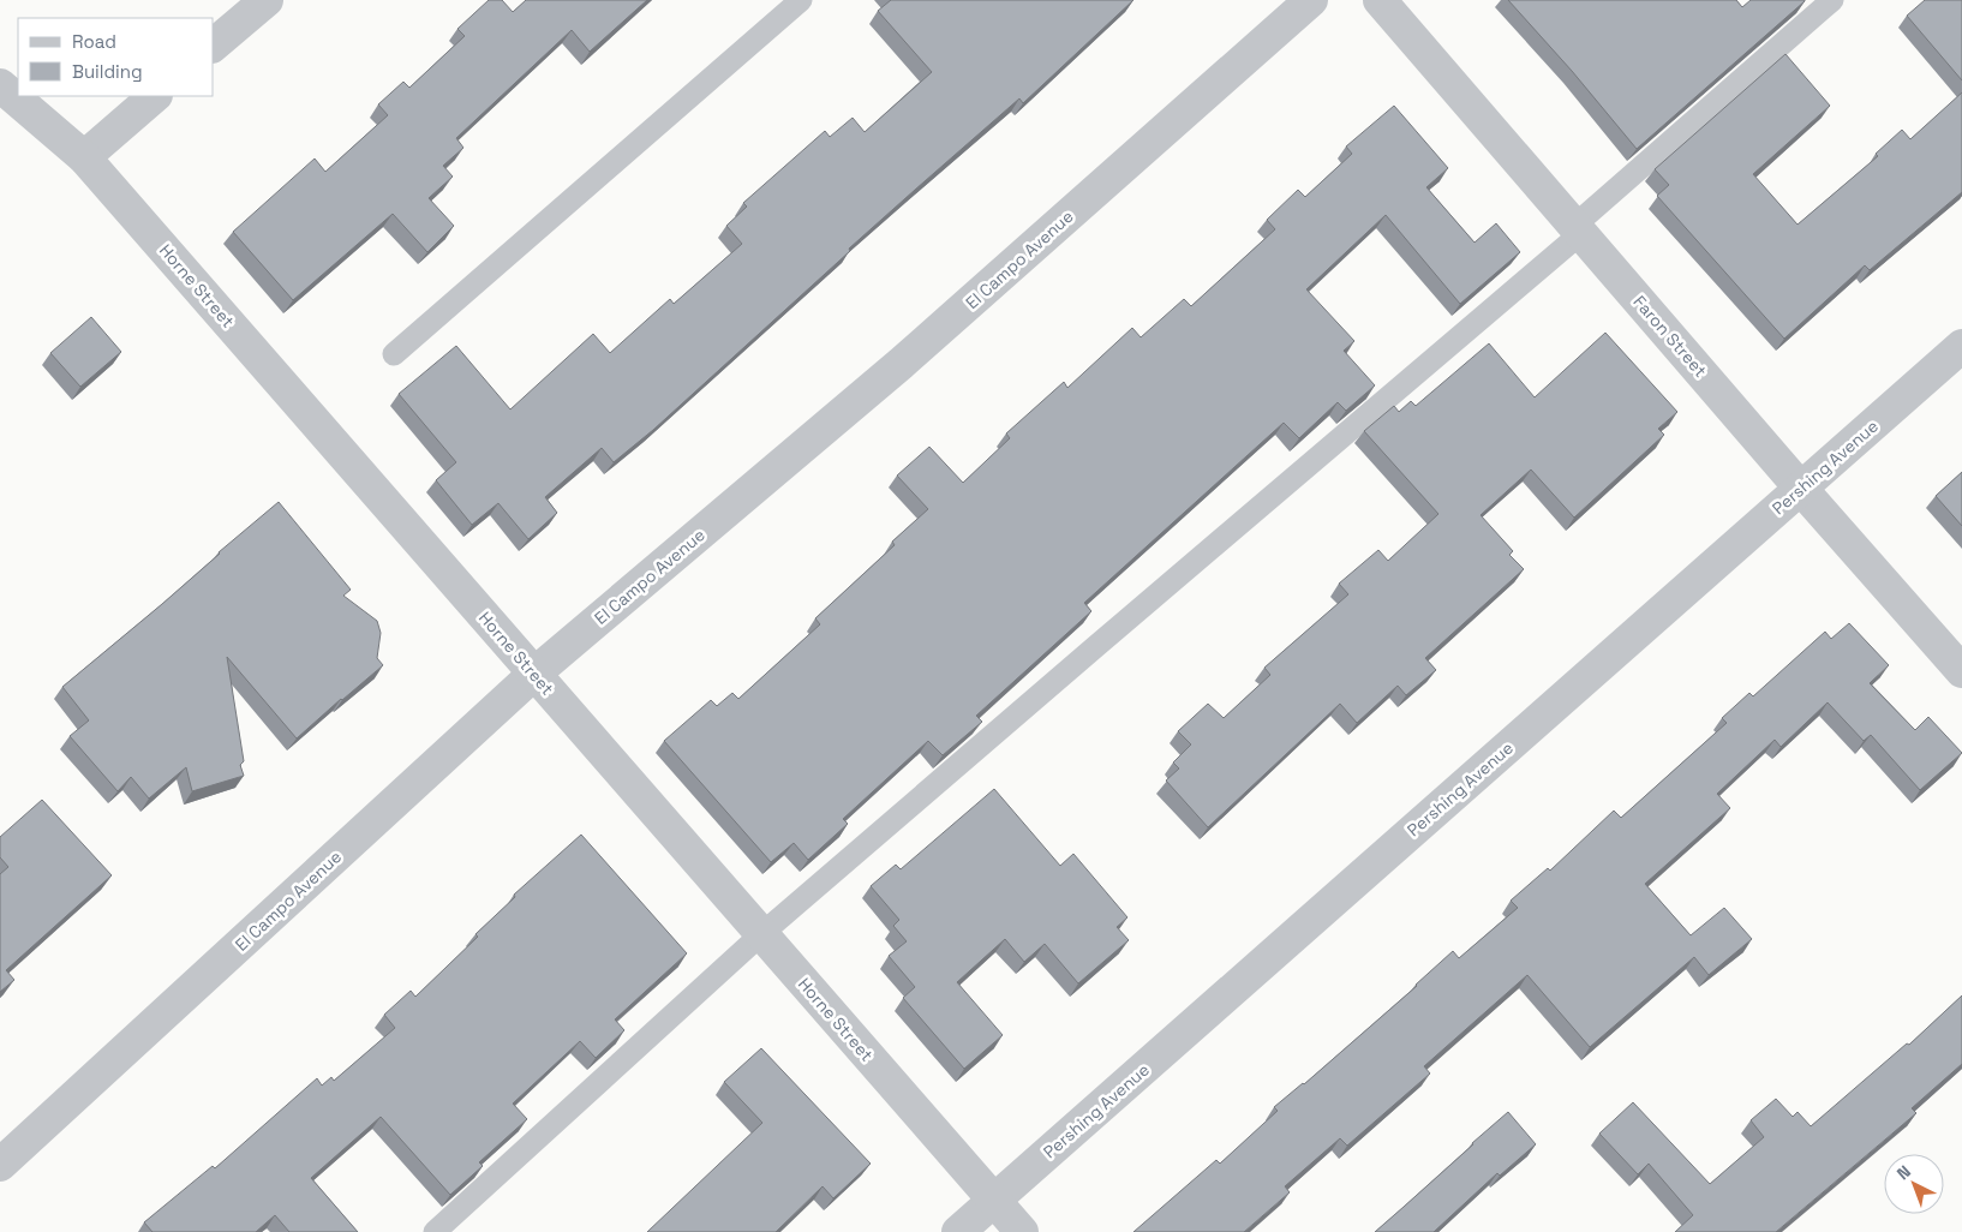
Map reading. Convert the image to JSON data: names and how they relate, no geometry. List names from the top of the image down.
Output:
{
  "streets": {
    "street": [
      "El Campo Avenue",
      "Horne Street",
      "Faron Street",
      "Pershing Avenue"
    ]
  },
  "crossings": [
    ["El Campo Avenue", "Horne Street"],
    ["Horne Street", "Pershing Avenue"],
    ["Faron Street", "Pershing Avenue"]
  ],
  "legend": ["Road", "Building"],
  "north": "top left"
}
